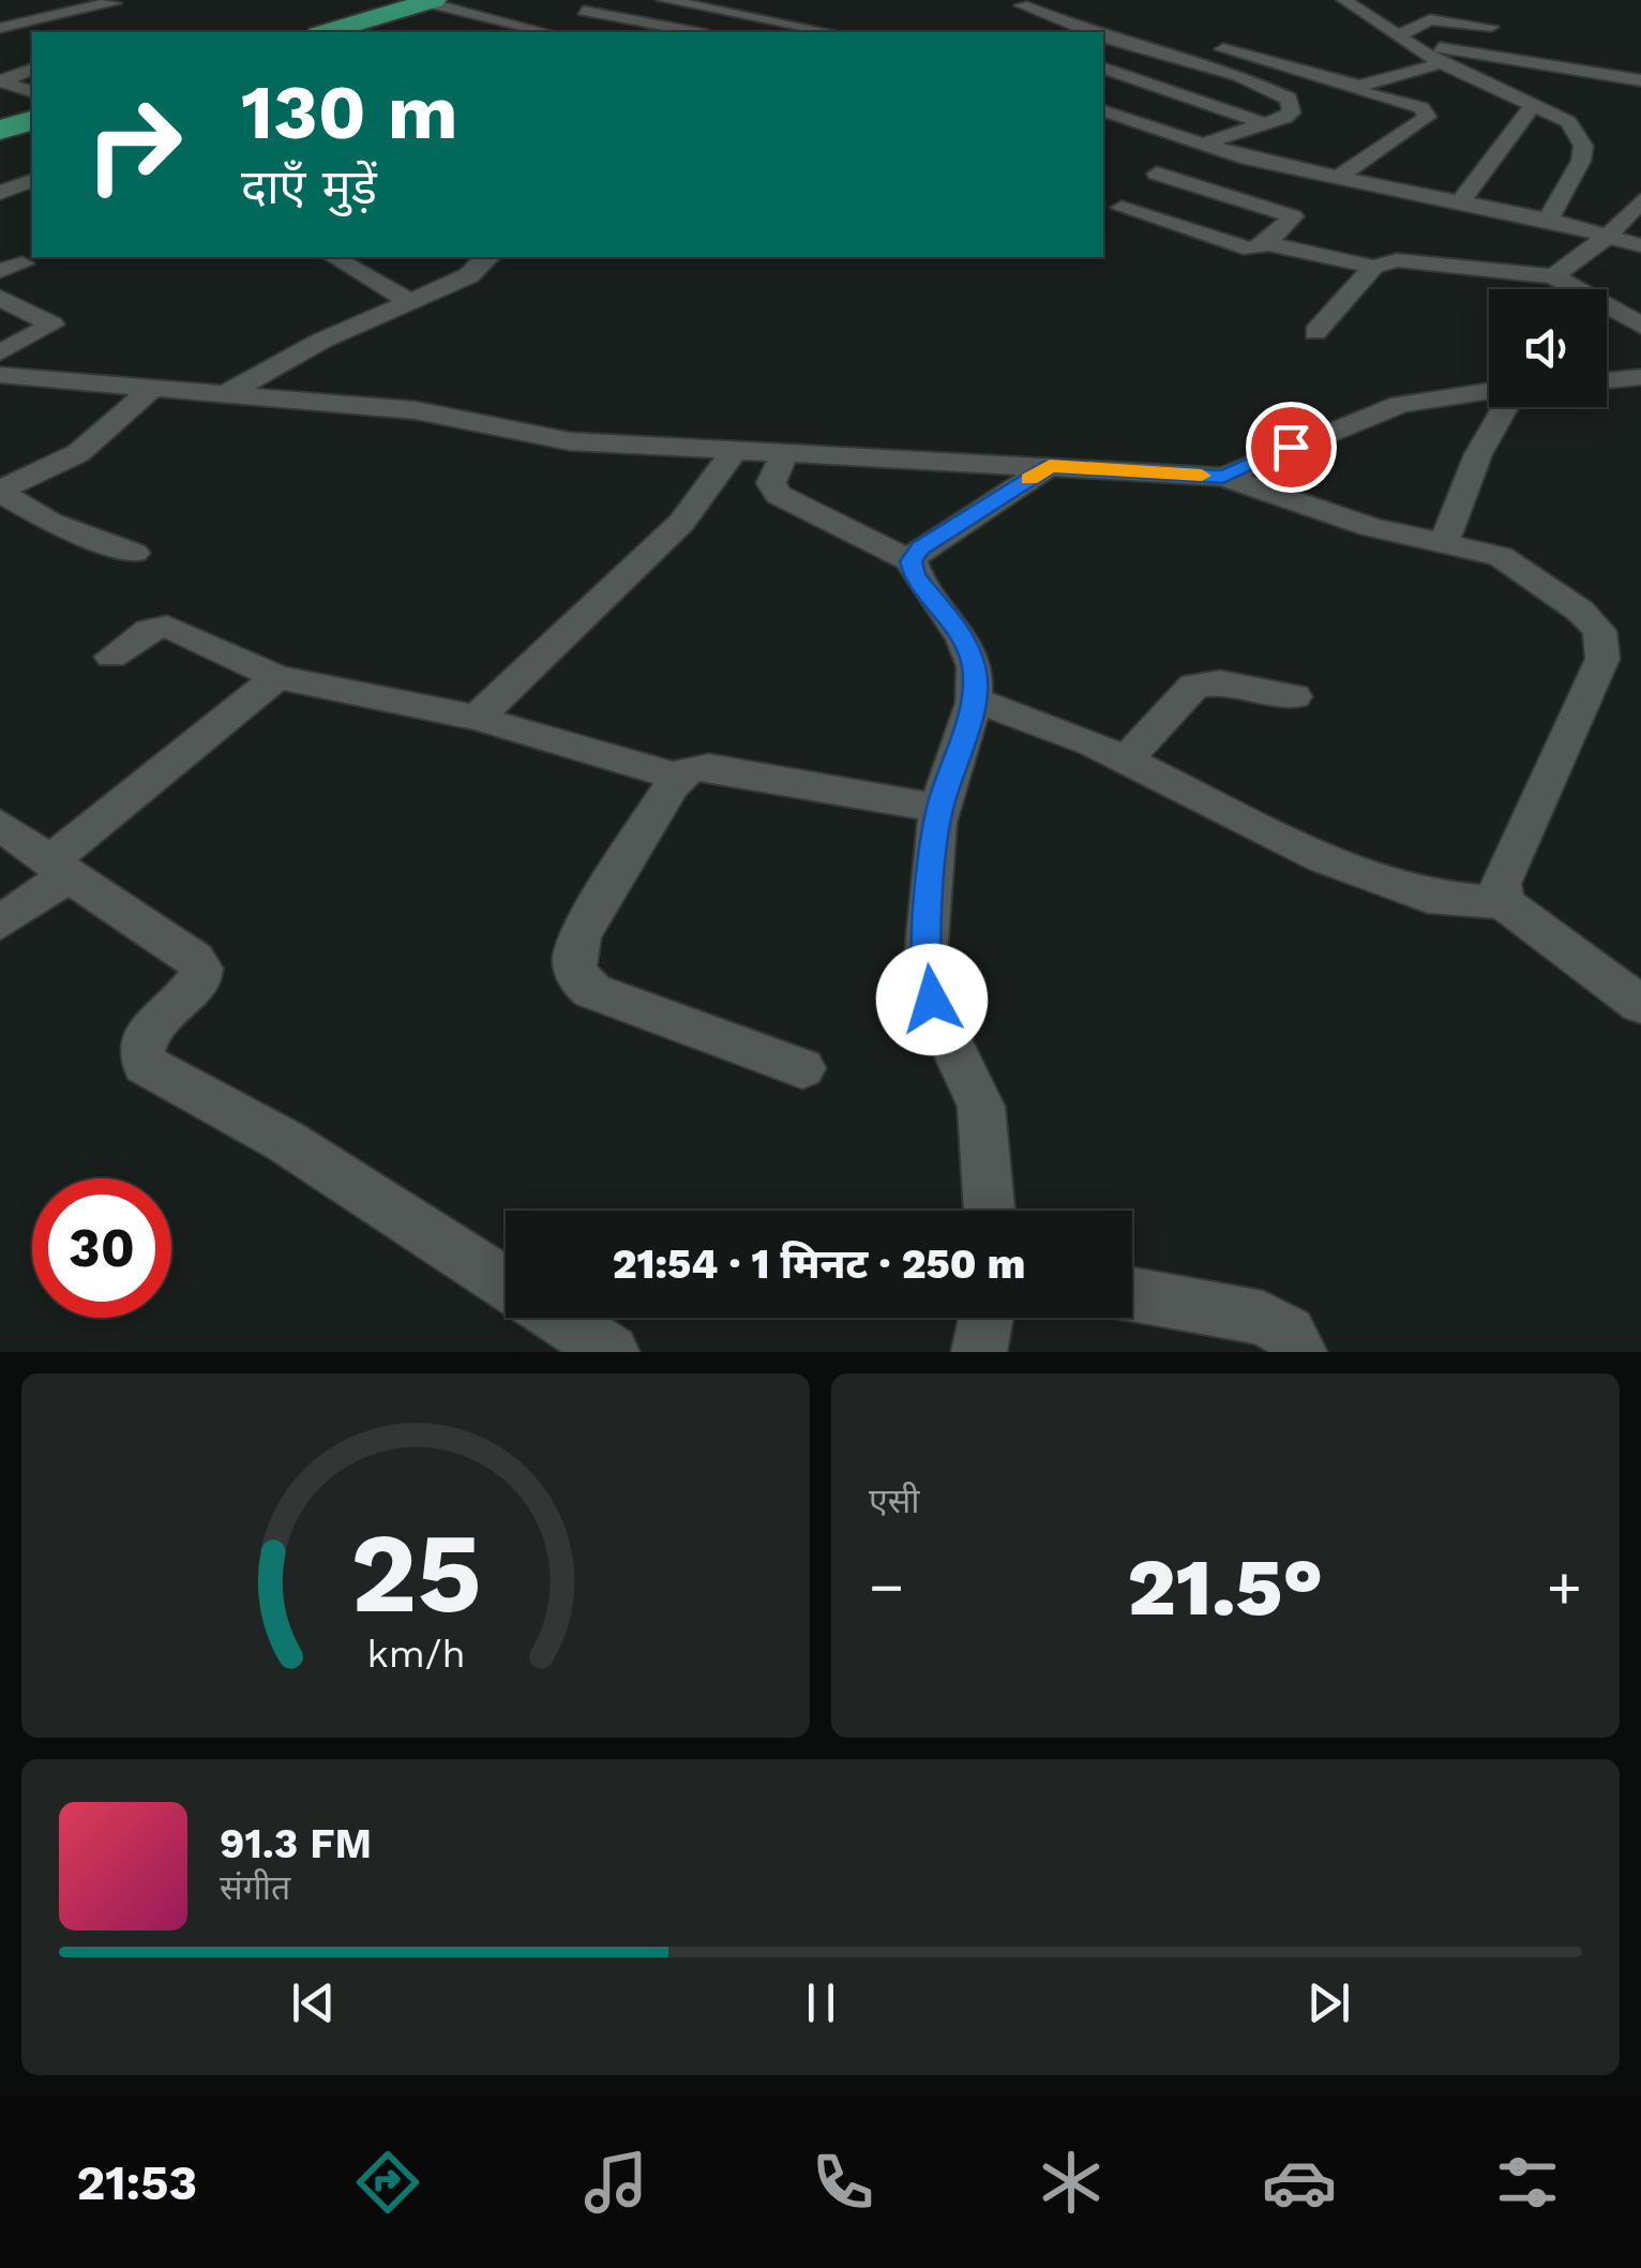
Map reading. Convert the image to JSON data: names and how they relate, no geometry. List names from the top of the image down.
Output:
{
  "page": {
    "turn": ["130 m", "दाएँ मुड़ें"],
    "limit": "30",
    "trip": "21:54 · 1 मिनट · 250 m",
    "tile": "एसी",
    "heat": ["−", "21.5°", "+"],
    "song": ["91.3 FM", "संगीत"],
    "tabs": "21:53",
    "gauge": ["25", "km/h"]
  }
}
